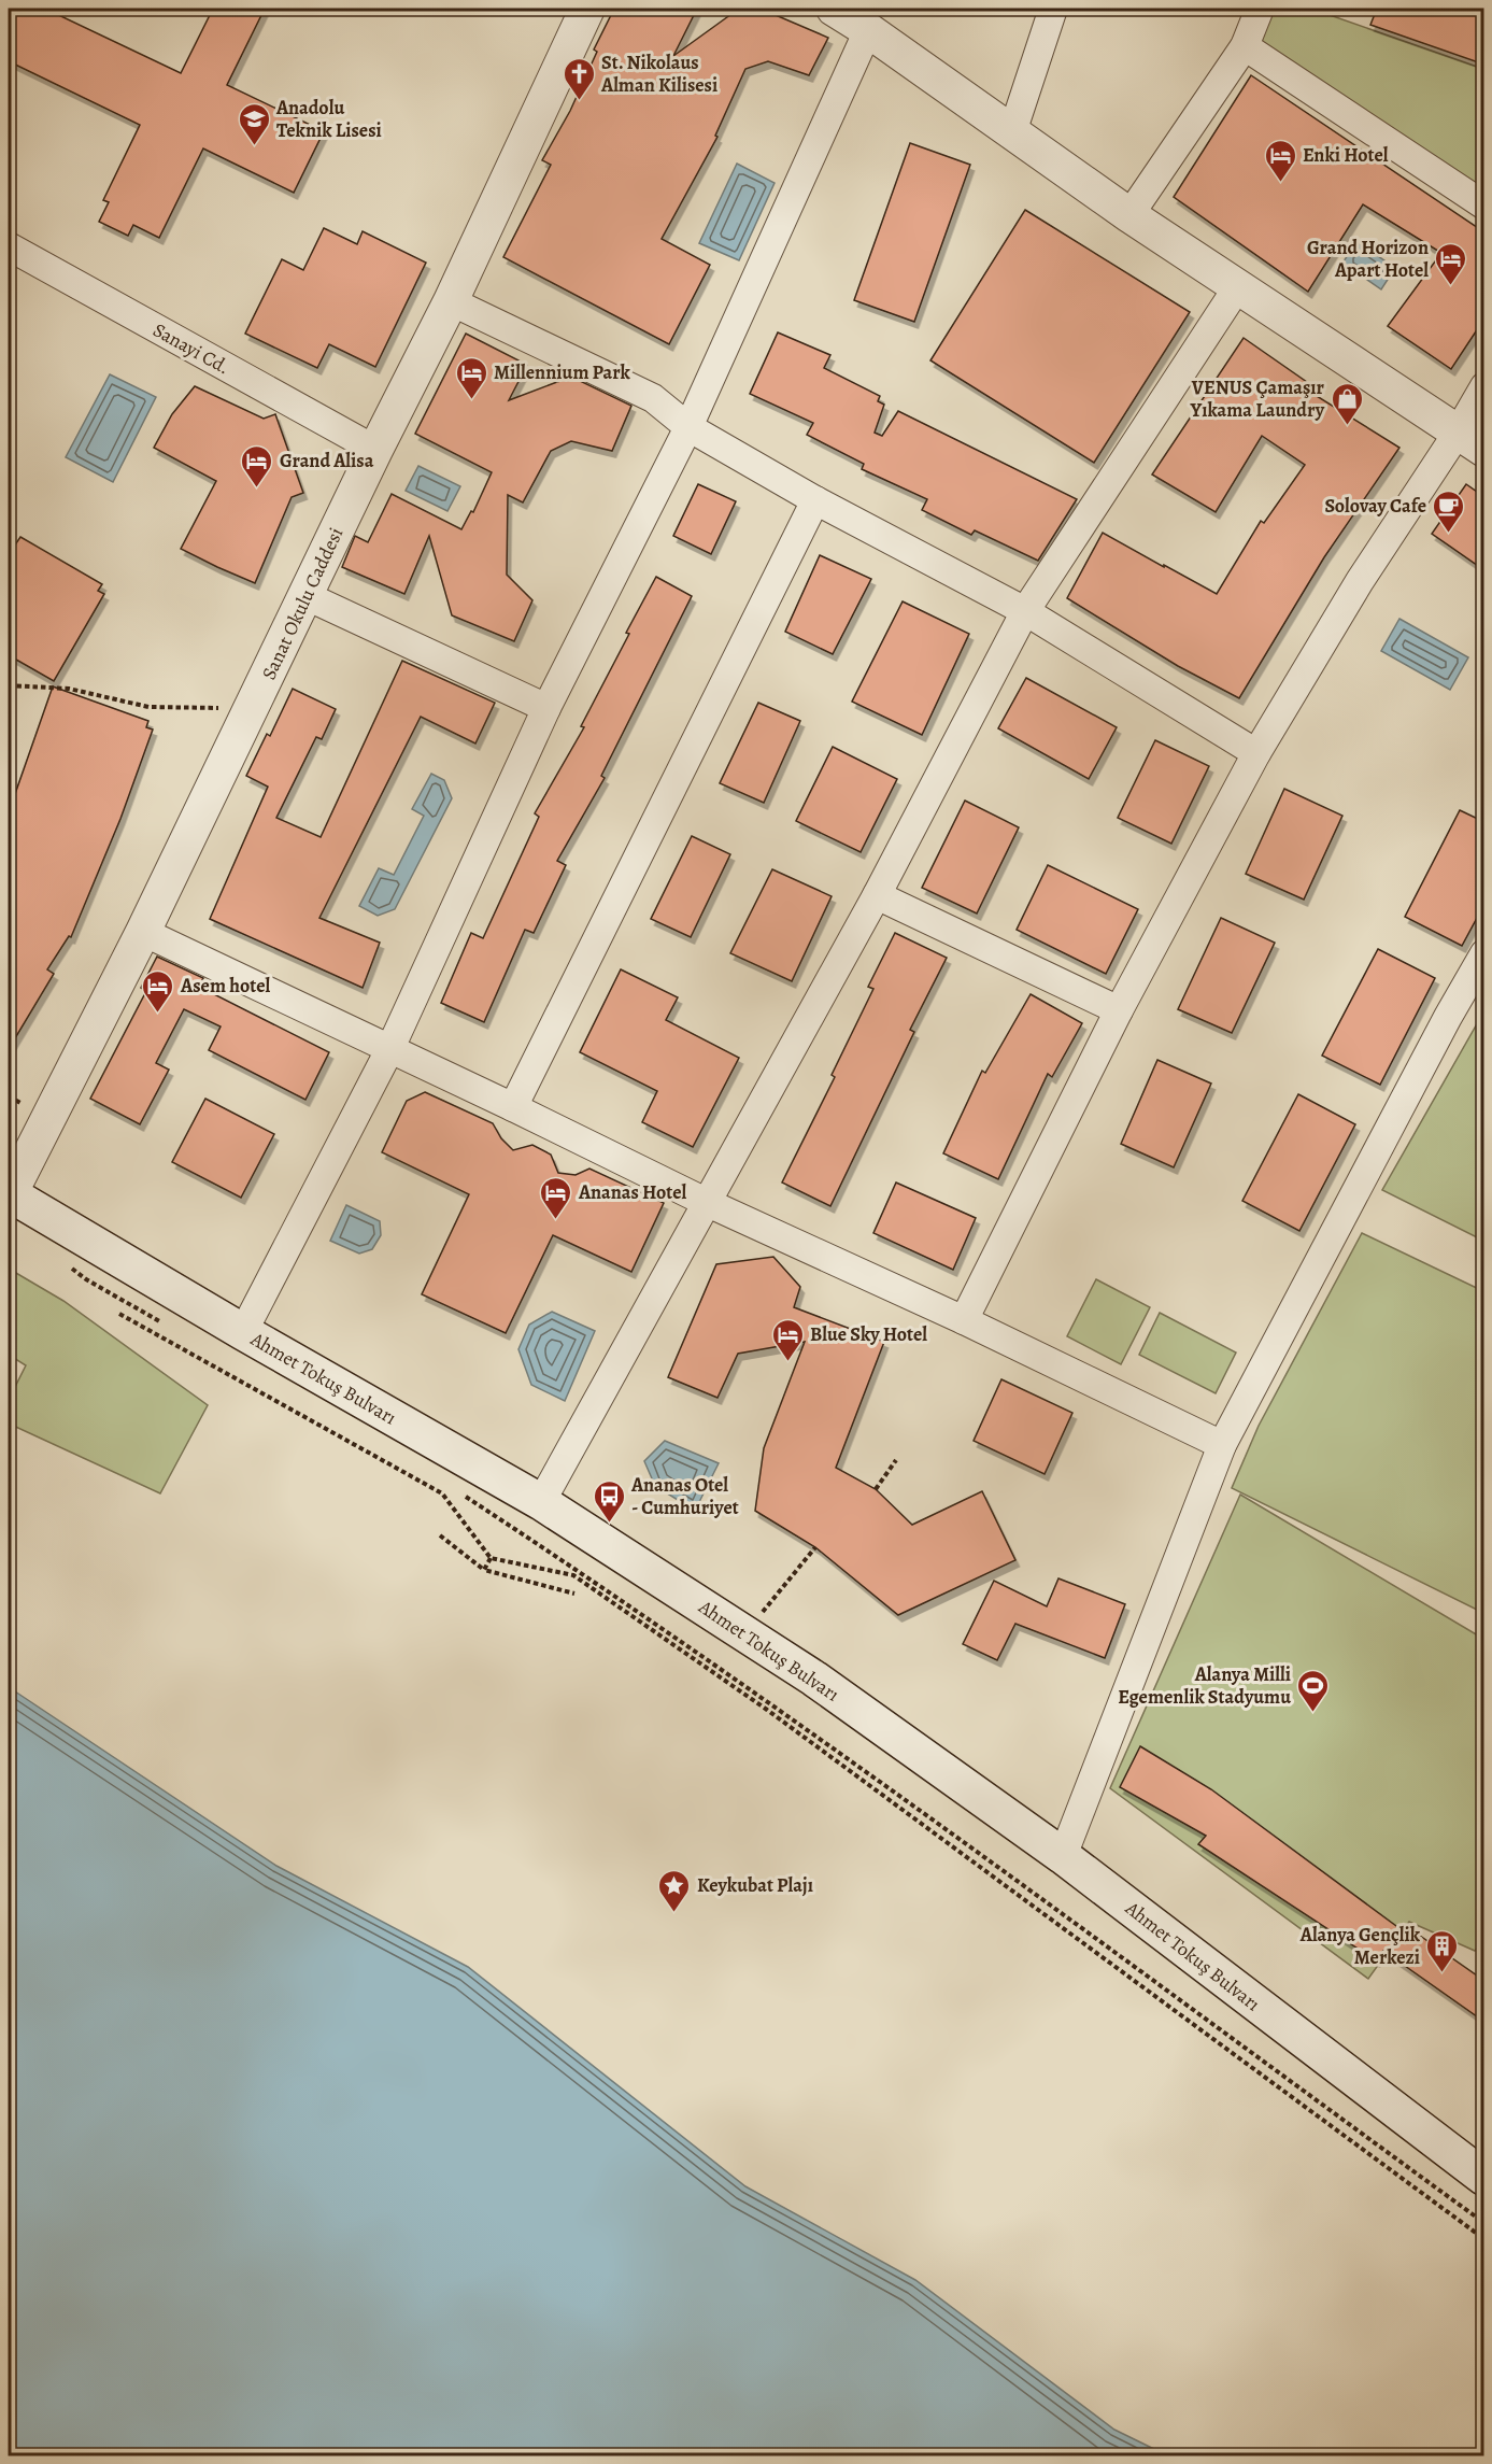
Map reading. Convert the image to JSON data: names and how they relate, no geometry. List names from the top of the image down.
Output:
{
  "streets": {
    "main road": ["Ahmet Tokuş Bulvarı"],
    "street": ["Sanayi Cd.", "Sanat Okulu Caddesi"]
  },
  "crossings": [
    ["Sanayi Cd.", "Sanat Okulu Caddesi"],
    ["Sanat Okulu Caddesi", "Ahmet Tokuş Bulvarı"]
  ],
  "places": {
    "church": ["St. Nikolaus Alman Kilisesi"],
    "school or university": ["Anadolu Teknik Lisesi"],
    "hotel": [
      "Enki Hotel",
      "Grand Horizon Apart Hotel",
      "Millennium Park",
      "Grand Alisa",
      "Asem hotel",
      "Ananas Hotel",
      "Blue Sky Hotel"
    ],
    "shop": ["VENUS Çamaşır Yıkama Laundry"],
    "cafe": ["Solovay Cafe"],
    "bus stop": ["Ananas Otel - Cumhuriyet"],
    "sports": ["Alanya Milli Egemenlik Stadyumu"],
    "place": ["Keykubat Plajı"],
    "building": ["Alanya Gençlik Merkezi"]
  }
}
